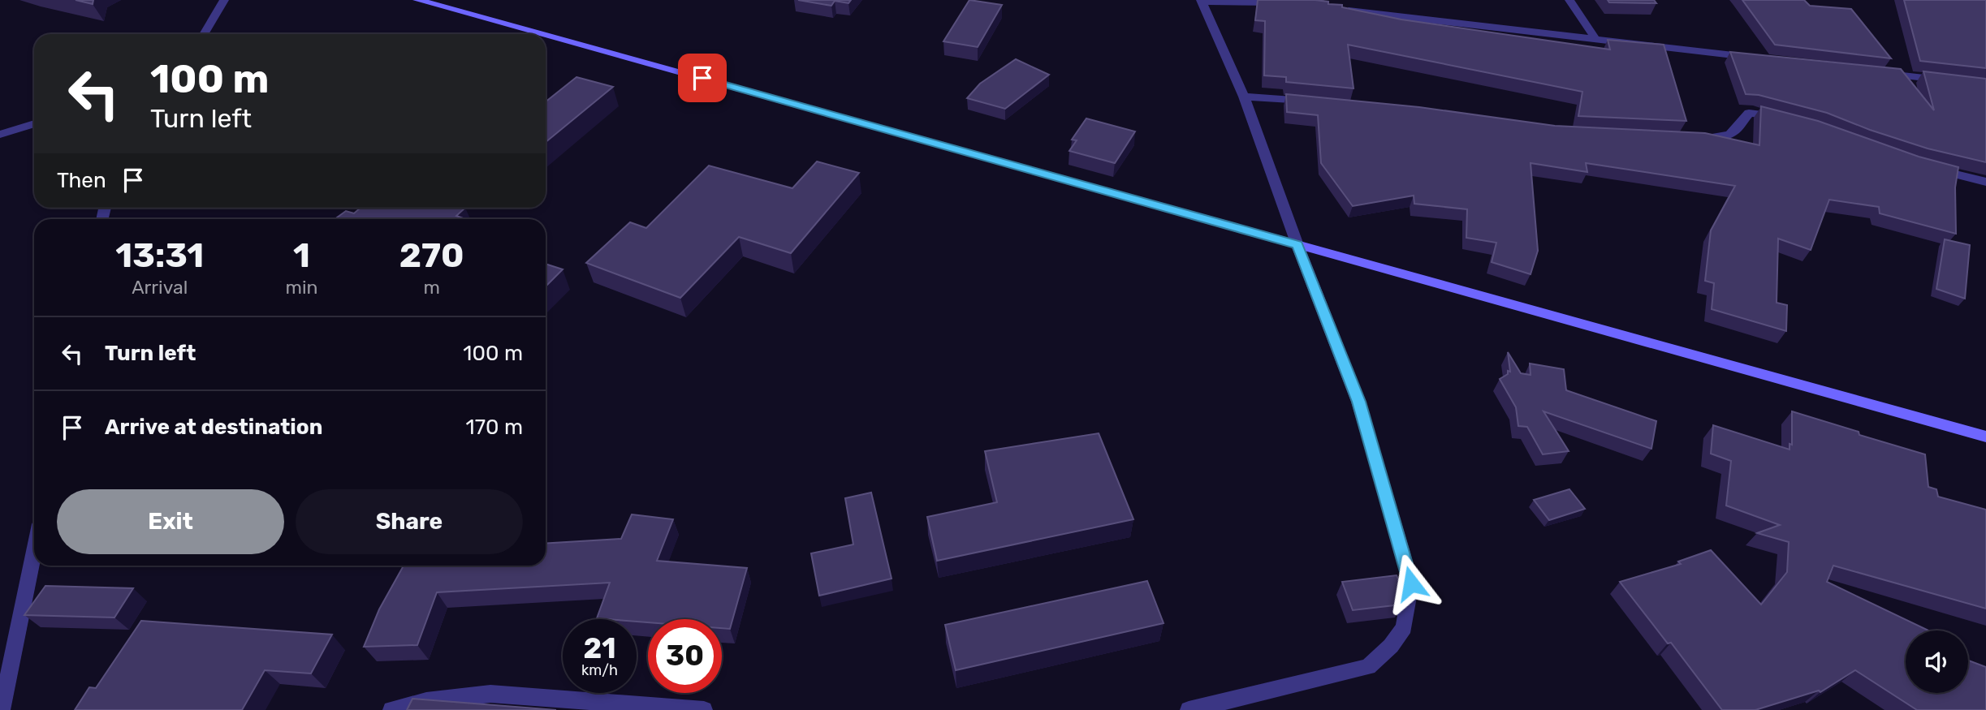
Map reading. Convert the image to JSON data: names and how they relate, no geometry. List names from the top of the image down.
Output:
{
  "page": {
    "turn": ["100 m", "Turn left"],
    "then": "Then",
    "eta": [
      "13:31",
      "Arrival",
      "1",
      "min",
      "270",
      "m"
    ],
    "list": [
      {
        "name": "Turn left",
        "value": "100 m"
      },
      {
        "name": "Arrive at destination",
        "value": "170 m"
      }
    ],
    "buttons": ["Exit", "Share"],
    "speed": "21 km/h",
    "limit": "30"
  }
}
